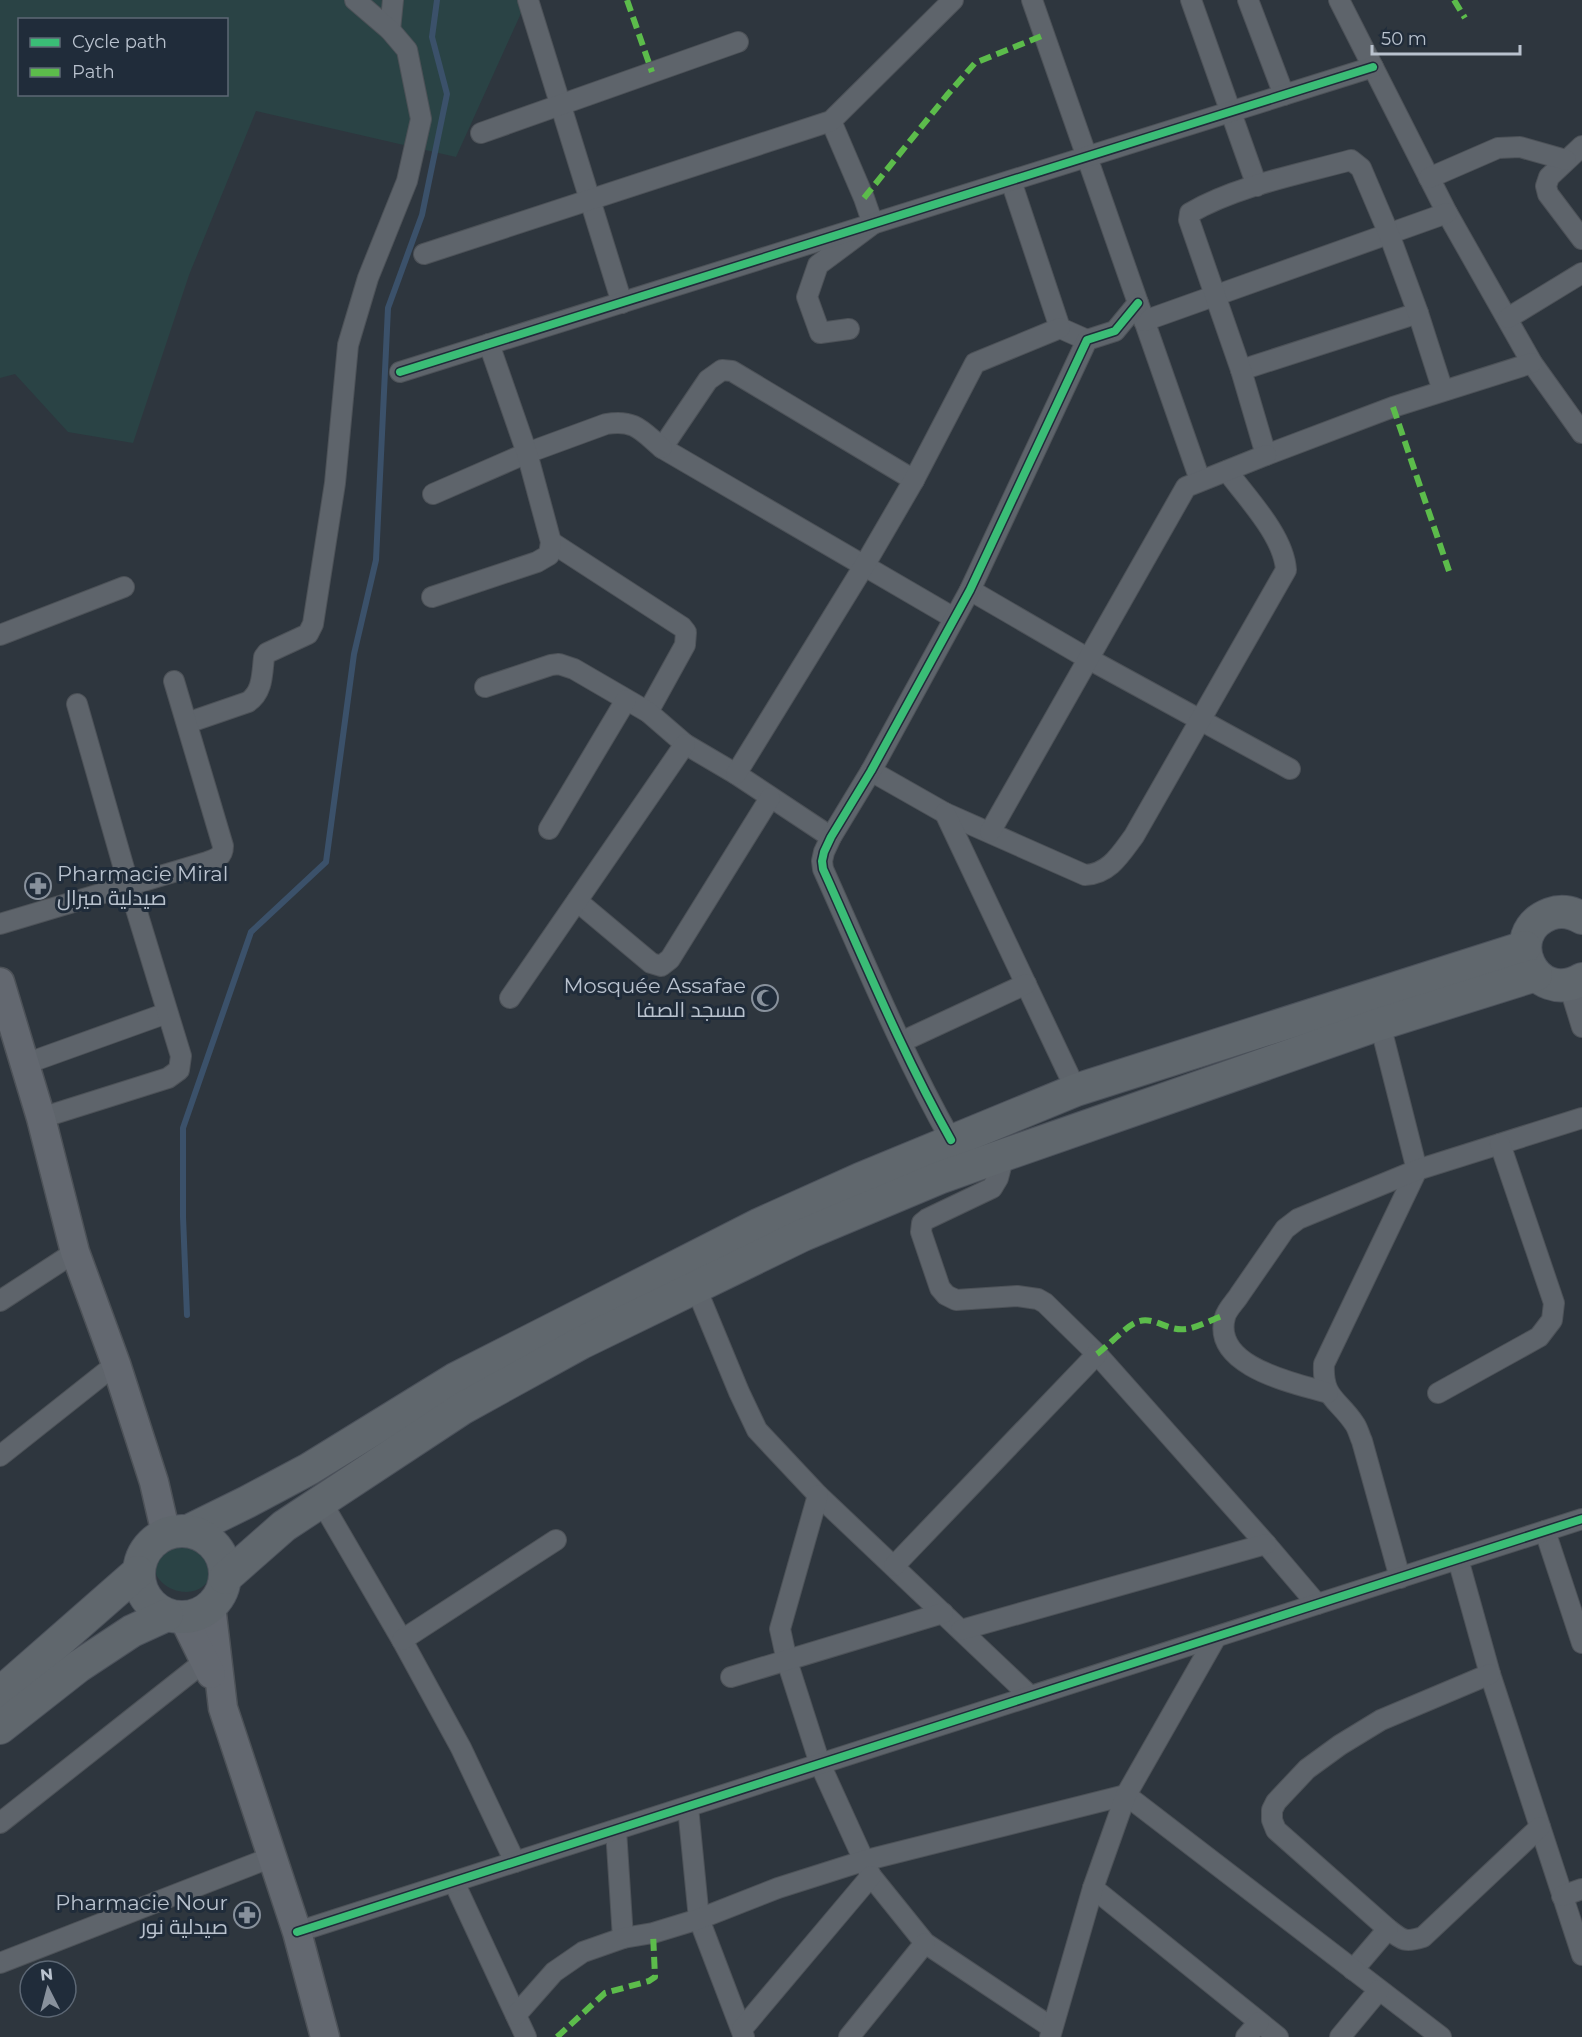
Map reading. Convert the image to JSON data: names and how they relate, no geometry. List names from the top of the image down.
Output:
{
  "places": {
    "pharmacy": ["Pharmacie Miral صيدلية ميرال", "Pharmacie Nour صيدلية نور"],
    "mosque": ["Mosquée Assafae مسجد الصفا"]
  },
  "legend": ["Cycle path", "Path"],
  "scale_bar": "50 m",
  "north": "top"
}
